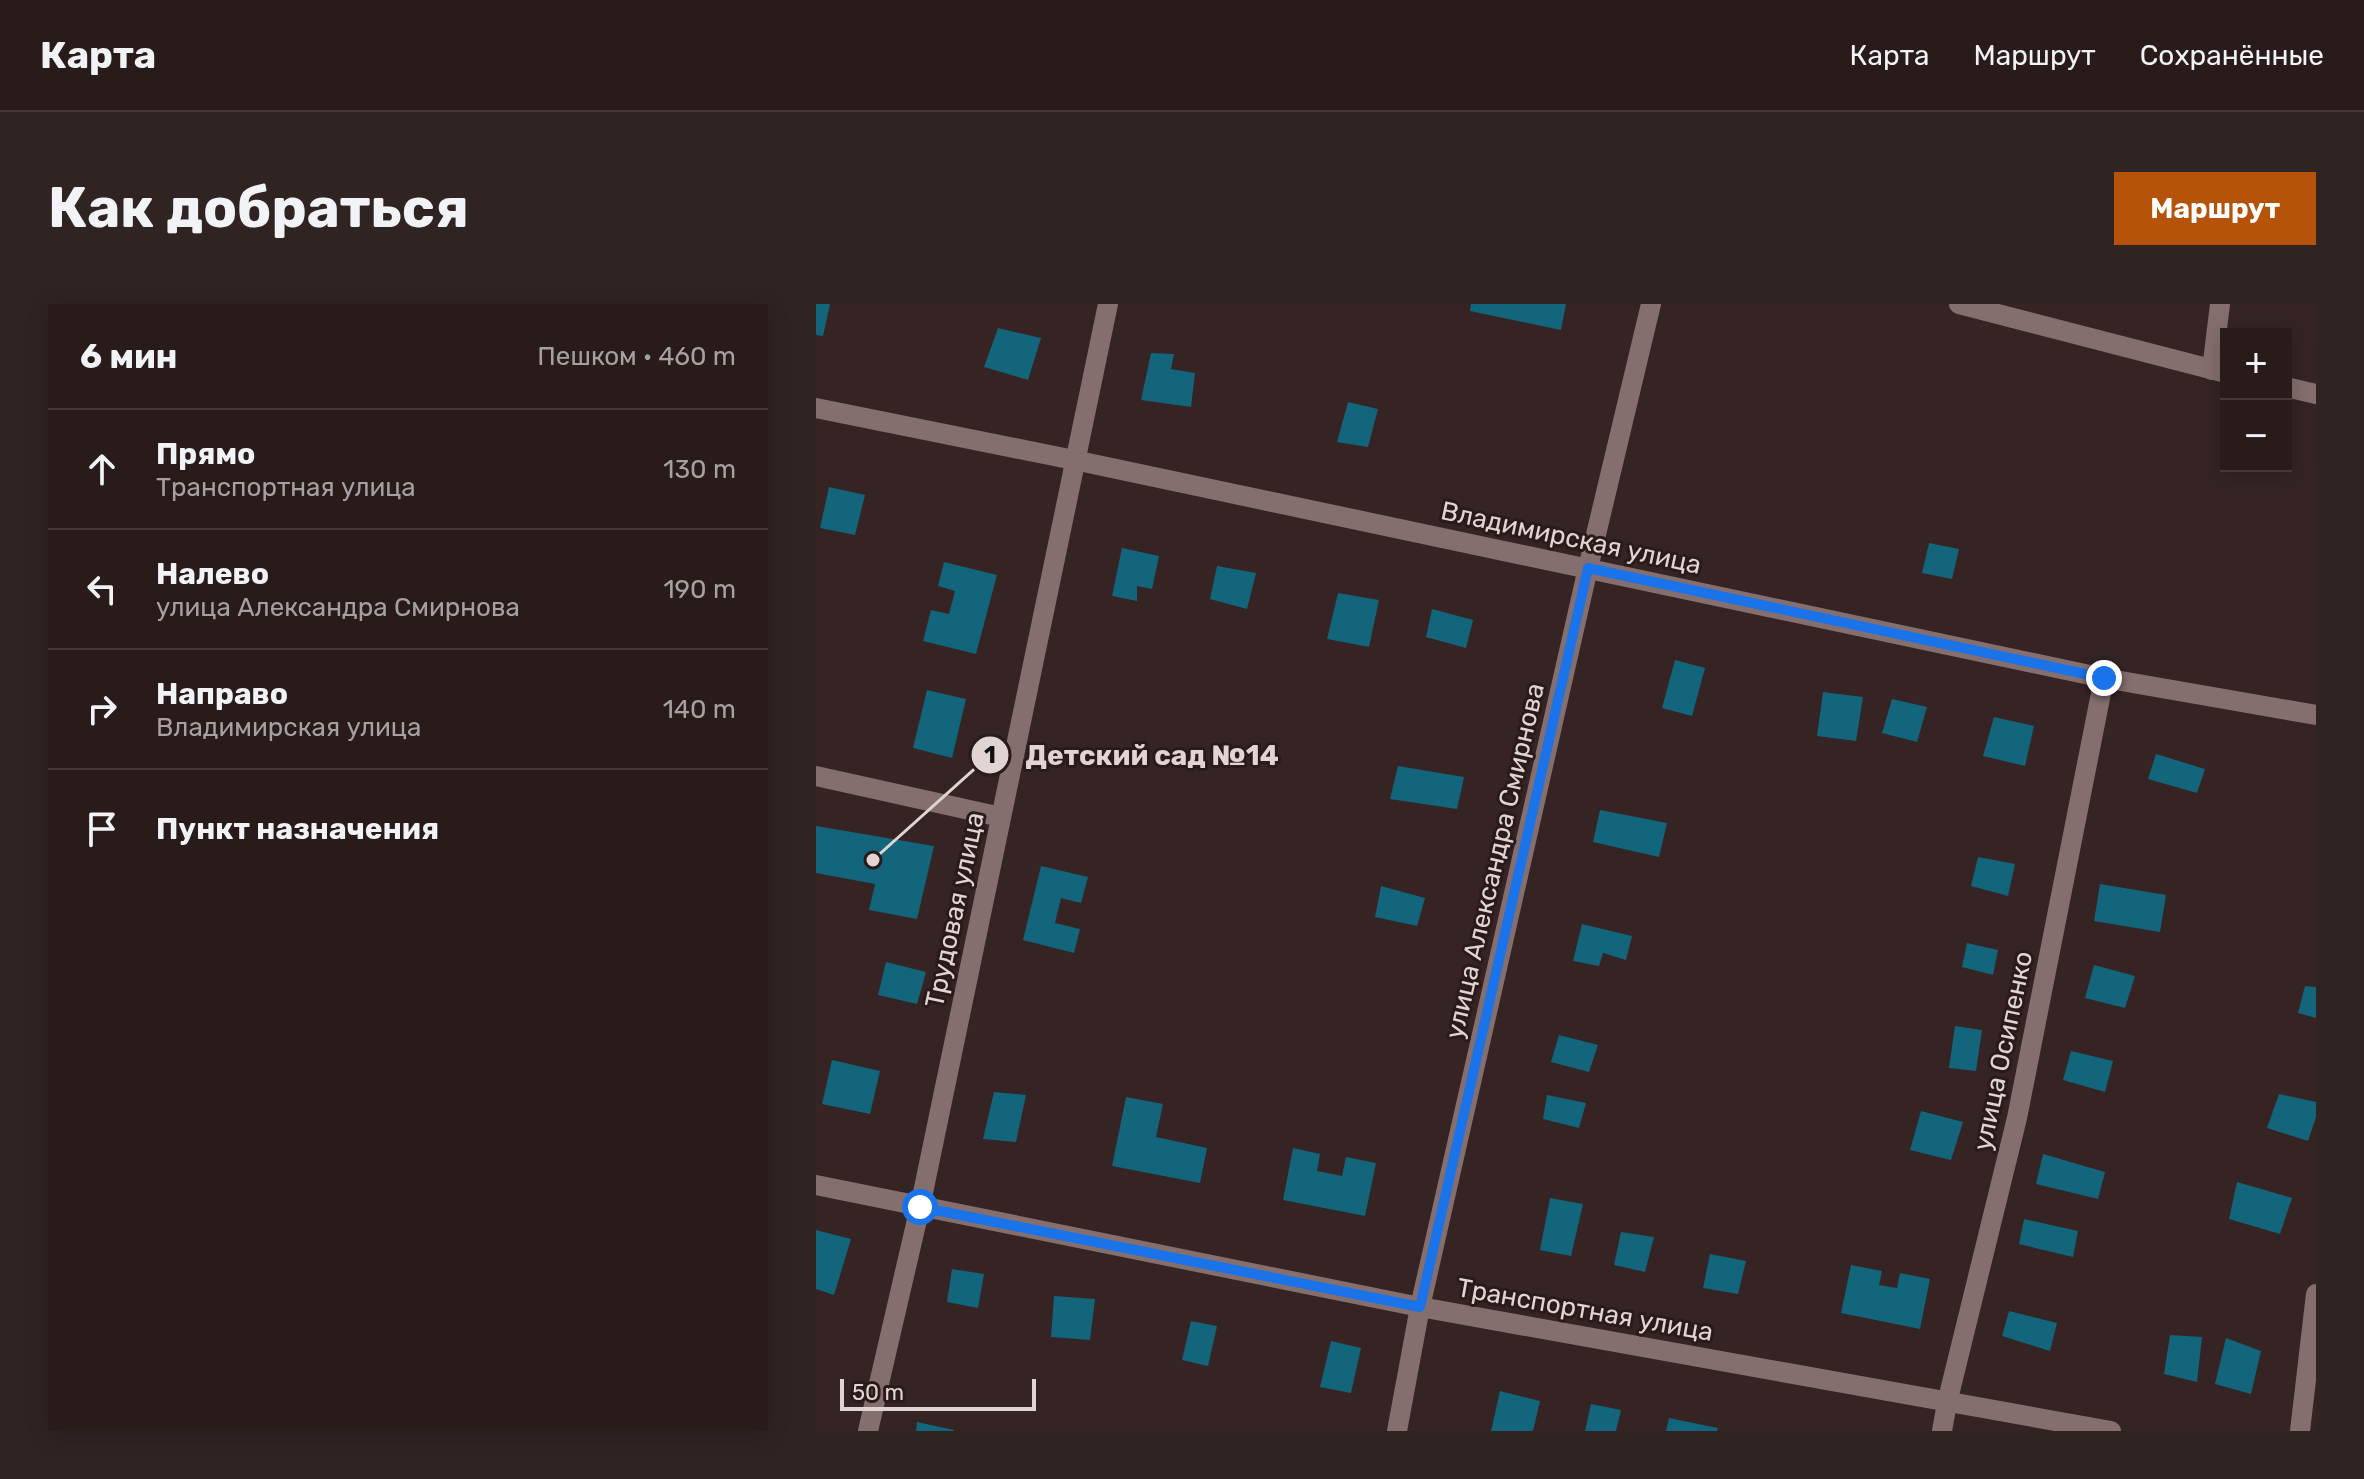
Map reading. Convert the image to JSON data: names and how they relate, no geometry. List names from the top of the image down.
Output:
{
  "streets": {
    "street": [
      "Владимирская улица",
      "улица Александра Смирнова",
      "Трудовая улица",
      "улица Осипенко",
      "Транспортная улица"
    ]
  },
  "crossings": [
    ["Владимирская улица", "улица Александра Смирнова"],
    ["Владимирская улица", "Трудовая улица"],
    ["Владимирская улица", "улица Осипенко"],
    ["улица Александра Смирнова", "Транспортная улица"],
    ["Трудовая улица", "Транспортная улица"],
    ["улица Осипенко", "Транспортная улица"]
  ],
  "places": ["Детский сад №14"],
  "scale_bar": "50 m",
  "page": {
    "header": "Карта",
    "nav": ["Карта", "Маршрут", "Сохранённые"],
    "buttons": "Маршрут",
    "title": "Как добраться",
    "heading": ["6 мин", "Пешком · 460 m"],
    "map_buttons": ["+", "−"],
    "list": [
      ["Прямо", "Транспортная улица", "130 m"],
      ["Налево", "улица Александра Смирнова", "190 m"],
      ["Направо", "Владимирская улица", "140 m"],
      "Пункт назначения"
    ],
    "scale": "50 m"
  }
}
